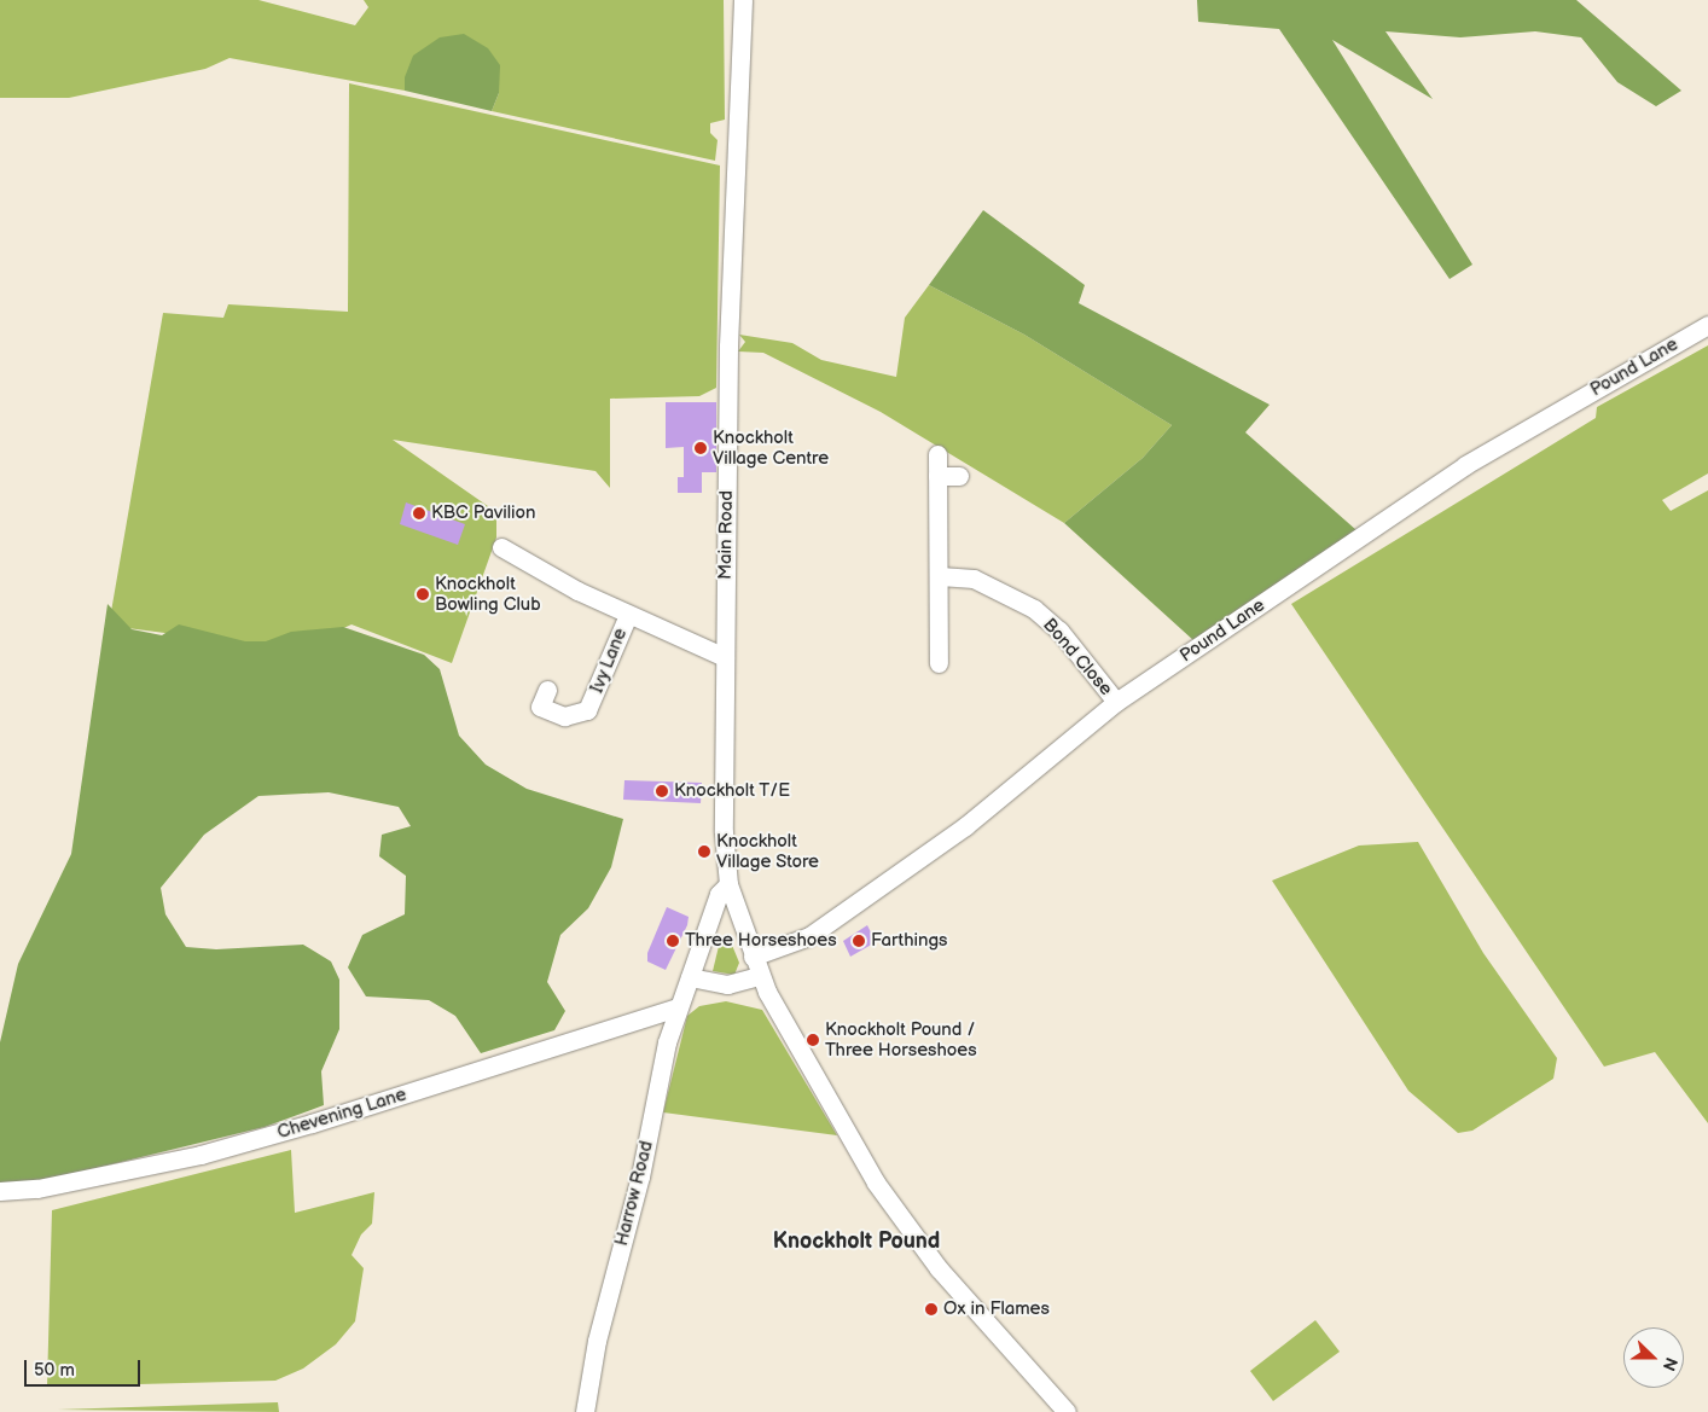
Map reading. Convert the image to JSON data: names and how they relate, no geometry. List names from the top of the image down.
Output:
{
  "streets": {
    "street": [
      "Pound Lane",
      "Main Road",
      "Bond Close",
      "Ivy Lane",
      "Chevening Lane",
      "Harrow Road"
    ]
  },
  "crossings": [
    ["Pound Lane", "Main Road"],
    ["Pound Lane", "Bond Close"],
    ["Main Road", "Ivy Lane"],
    ["Main Road", "Harrow Road"],
    ["Chevening Lane", "Harrow Road"]
  ],
  "districts": ["Knockholt Pound"],
  "places": [
    "Knockholt Village Centre",
    "KBC Pavilion",
    "Knockholt Bowling Club",
    "Knockholt T/E",
    "Knockholt Village Store",
    "Three Horseshoes",
    "Farthings",
    "Knockholt Pound / Three Horseshoes",
    "Ox in Flames"
  ],
  "scale_bar": "50 m",
  "north": "right"
}
